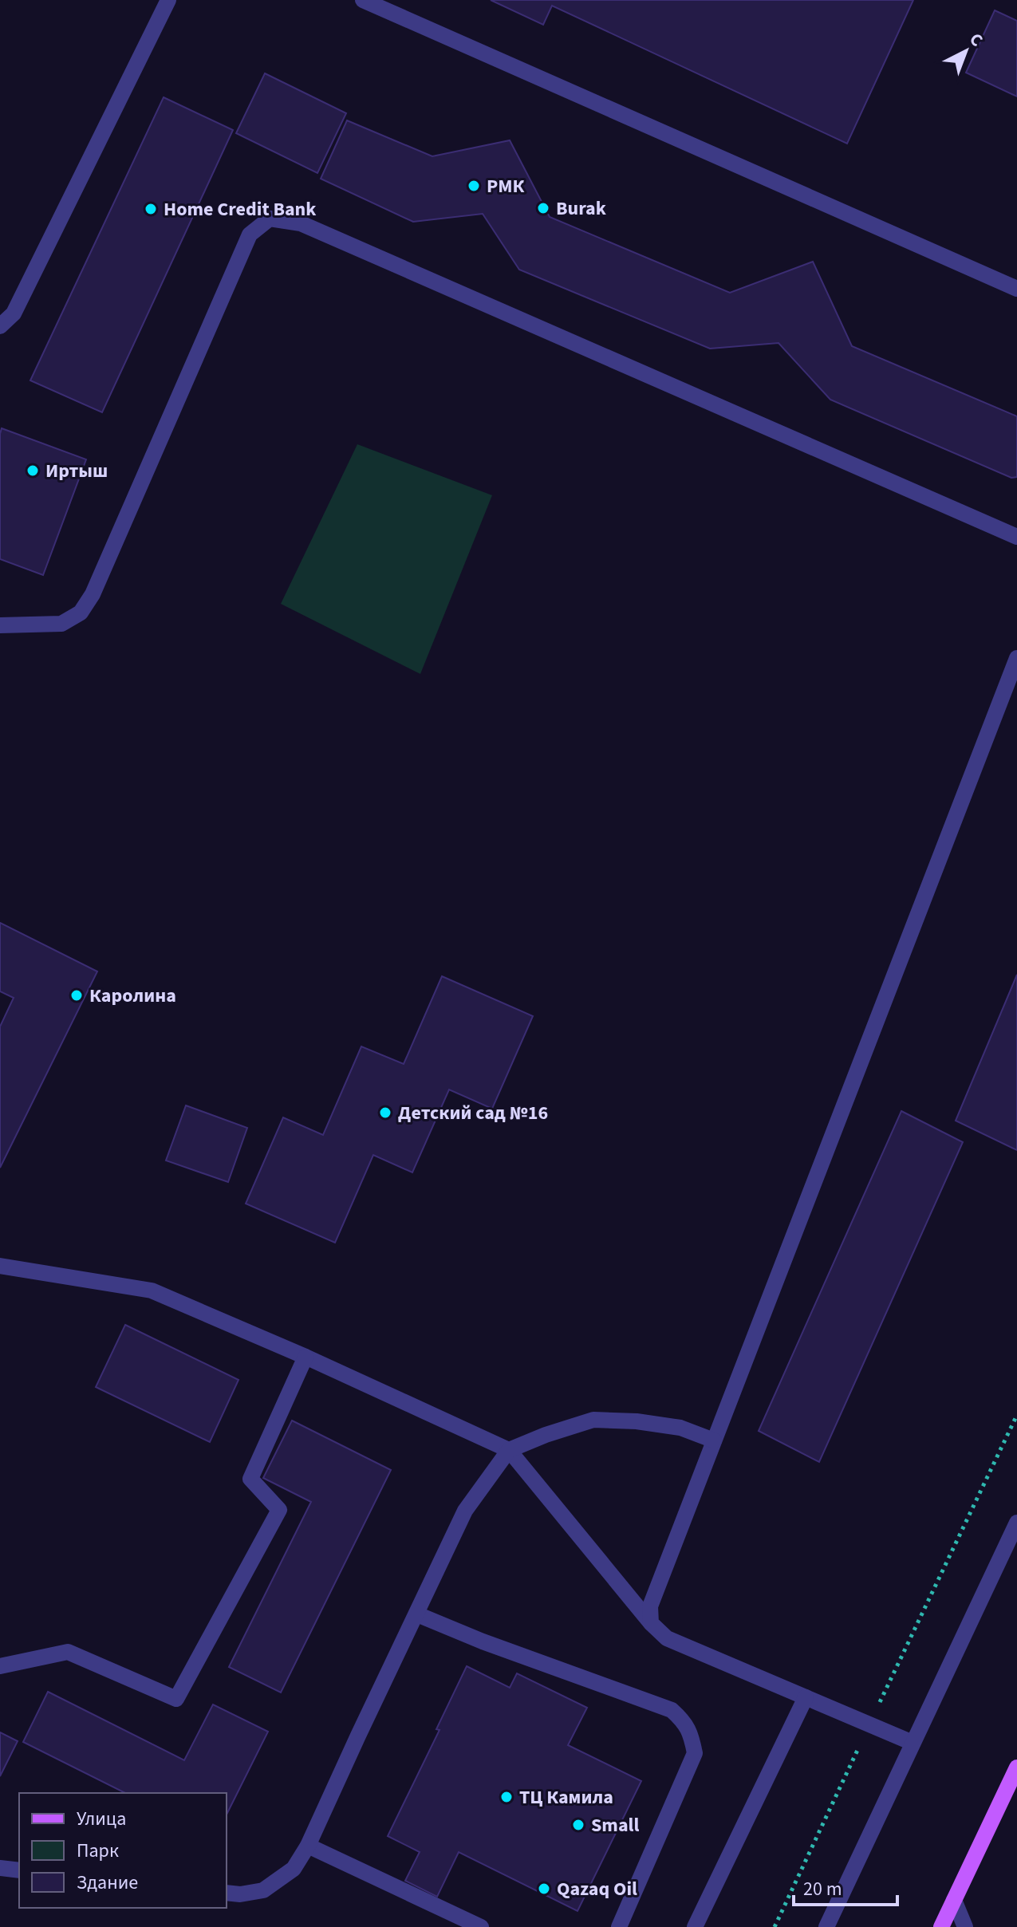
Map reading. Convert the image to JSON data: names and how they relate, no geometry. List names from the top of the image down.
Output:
{
  "places": [
    "РМК",
    "Burak",
    "Home Credit Bank",
    "Иртыш",
    "Каролина",
    "Детский сад №16",
    "ТЦ Камила",
    "Small",
    "Qazaq Oil"
  ],
  "legend": ["Улица", "Парк", "Здание"],
  "scale_bar": "20 m",
  "north": "top right"
}
